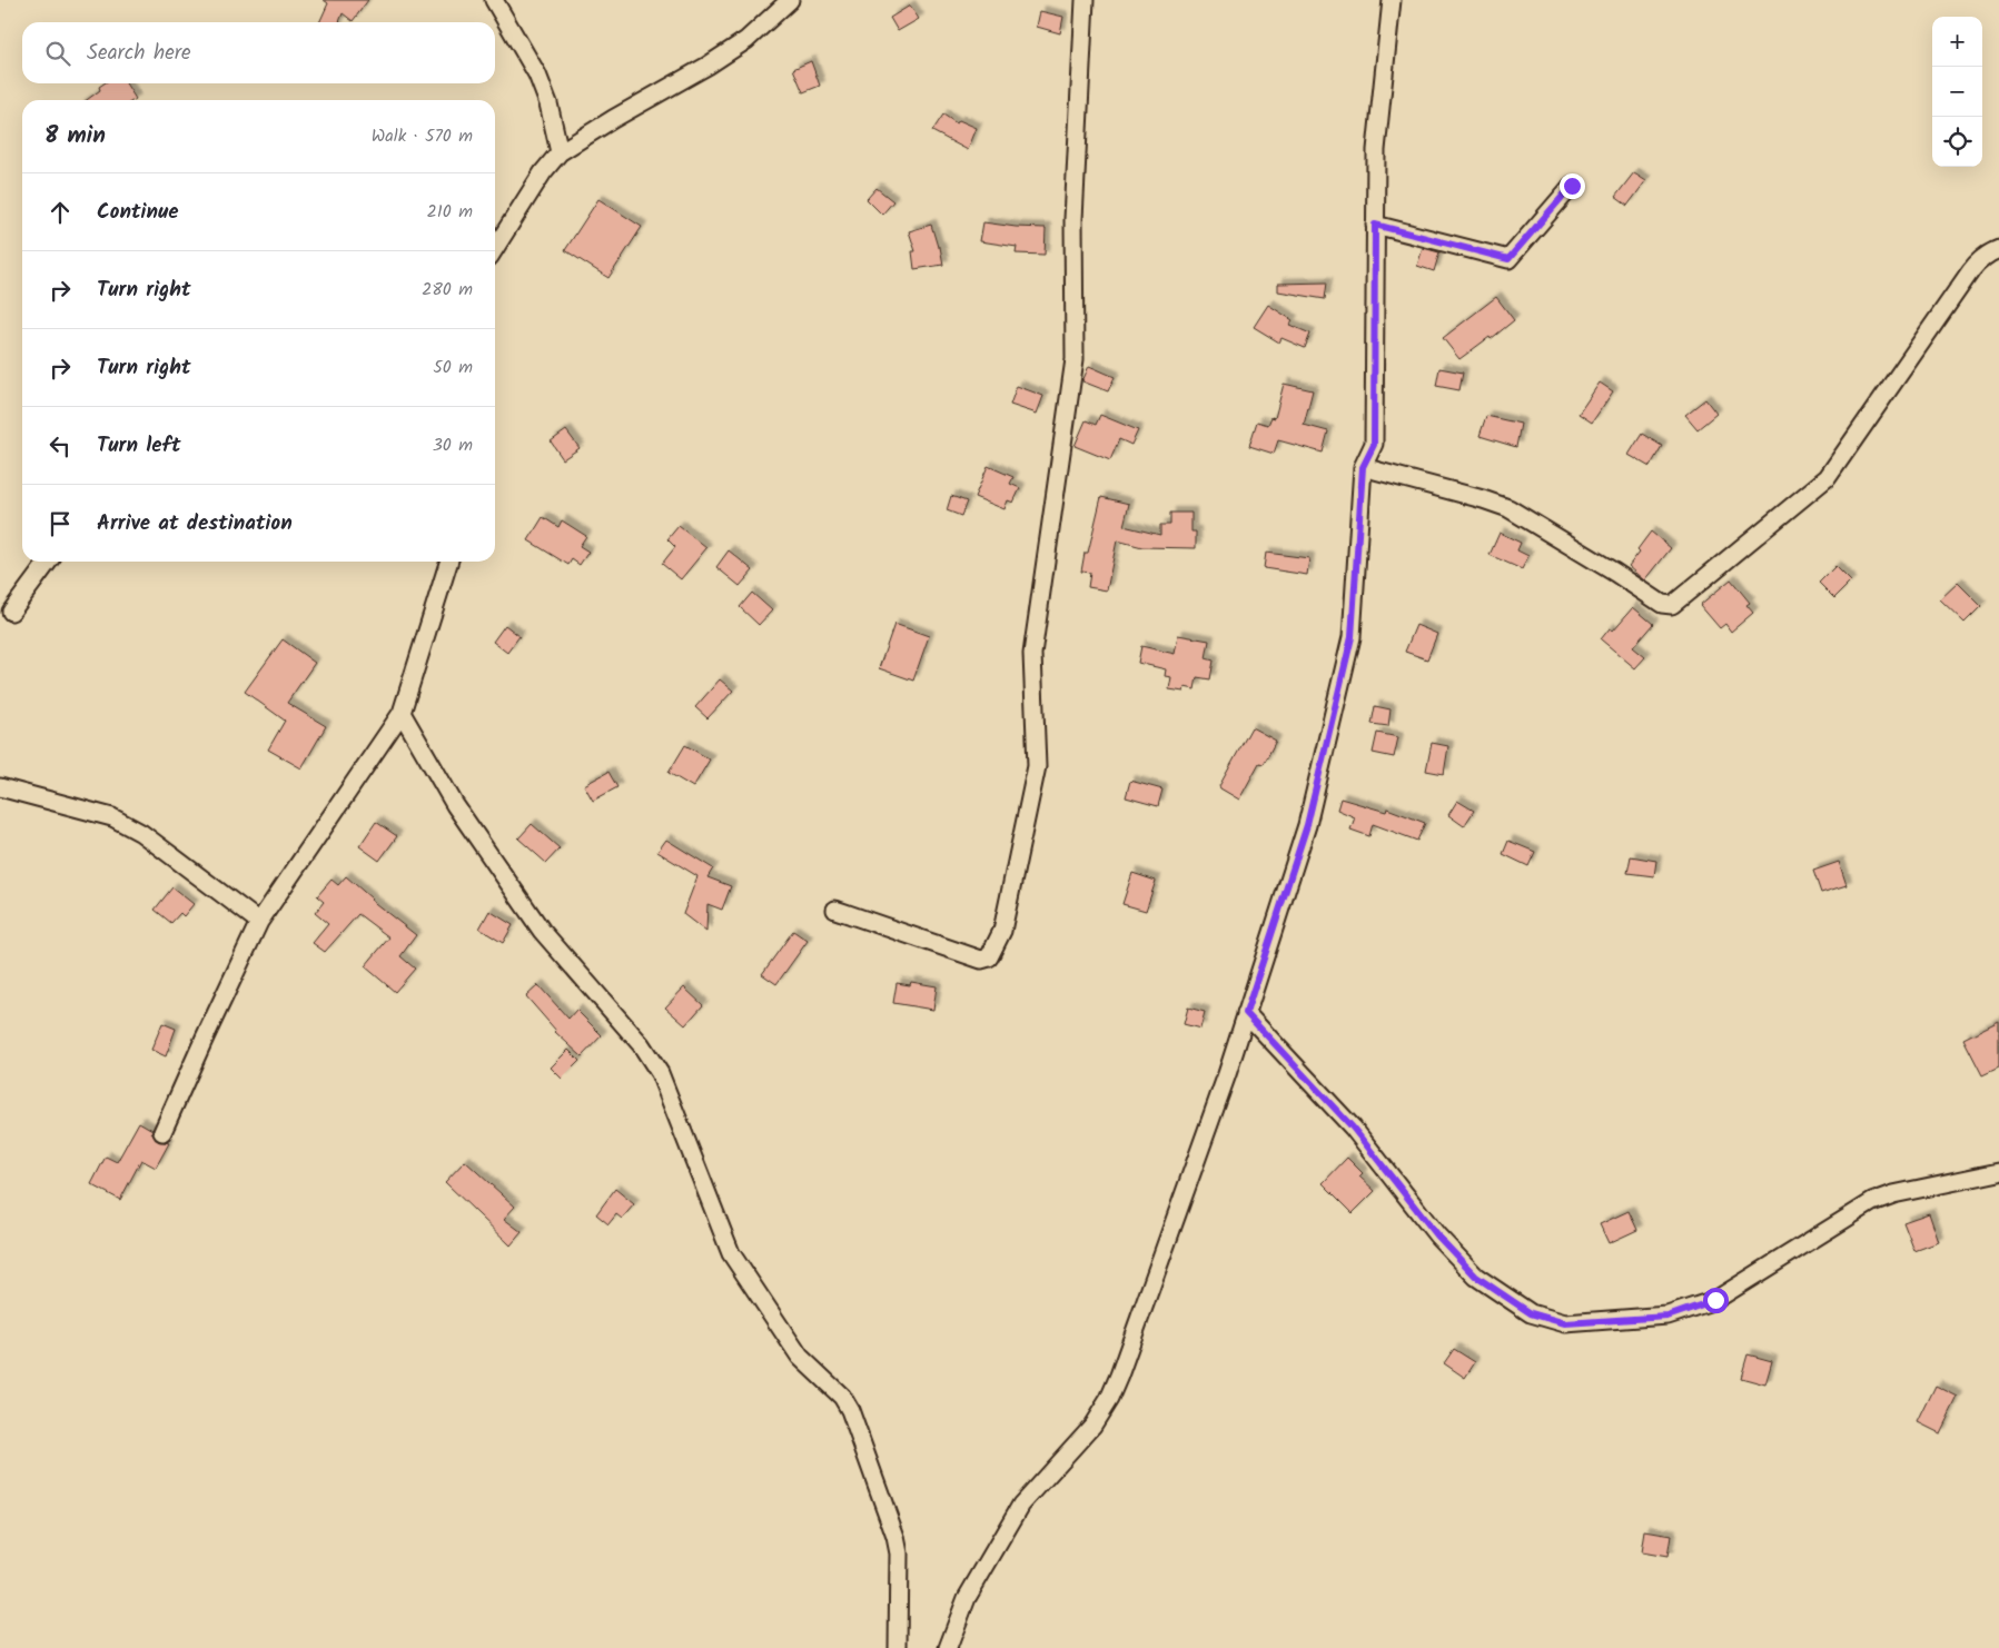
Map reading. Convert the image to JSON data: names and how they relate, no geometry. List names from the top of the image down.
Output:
{
  "page": {
    "map_buttons": ["+", "−"],
    "search": "Search here",
    "heading": ["8 min", "Walk · 570 m"],
    "list": [
      ["Continue", "210 m"],
      ["Turn right", "280 m"],
      ["Turn right", "50 m"],
      ["Turn left", "30 m"],
      "Arrive at destination"
    ]
  }
}
